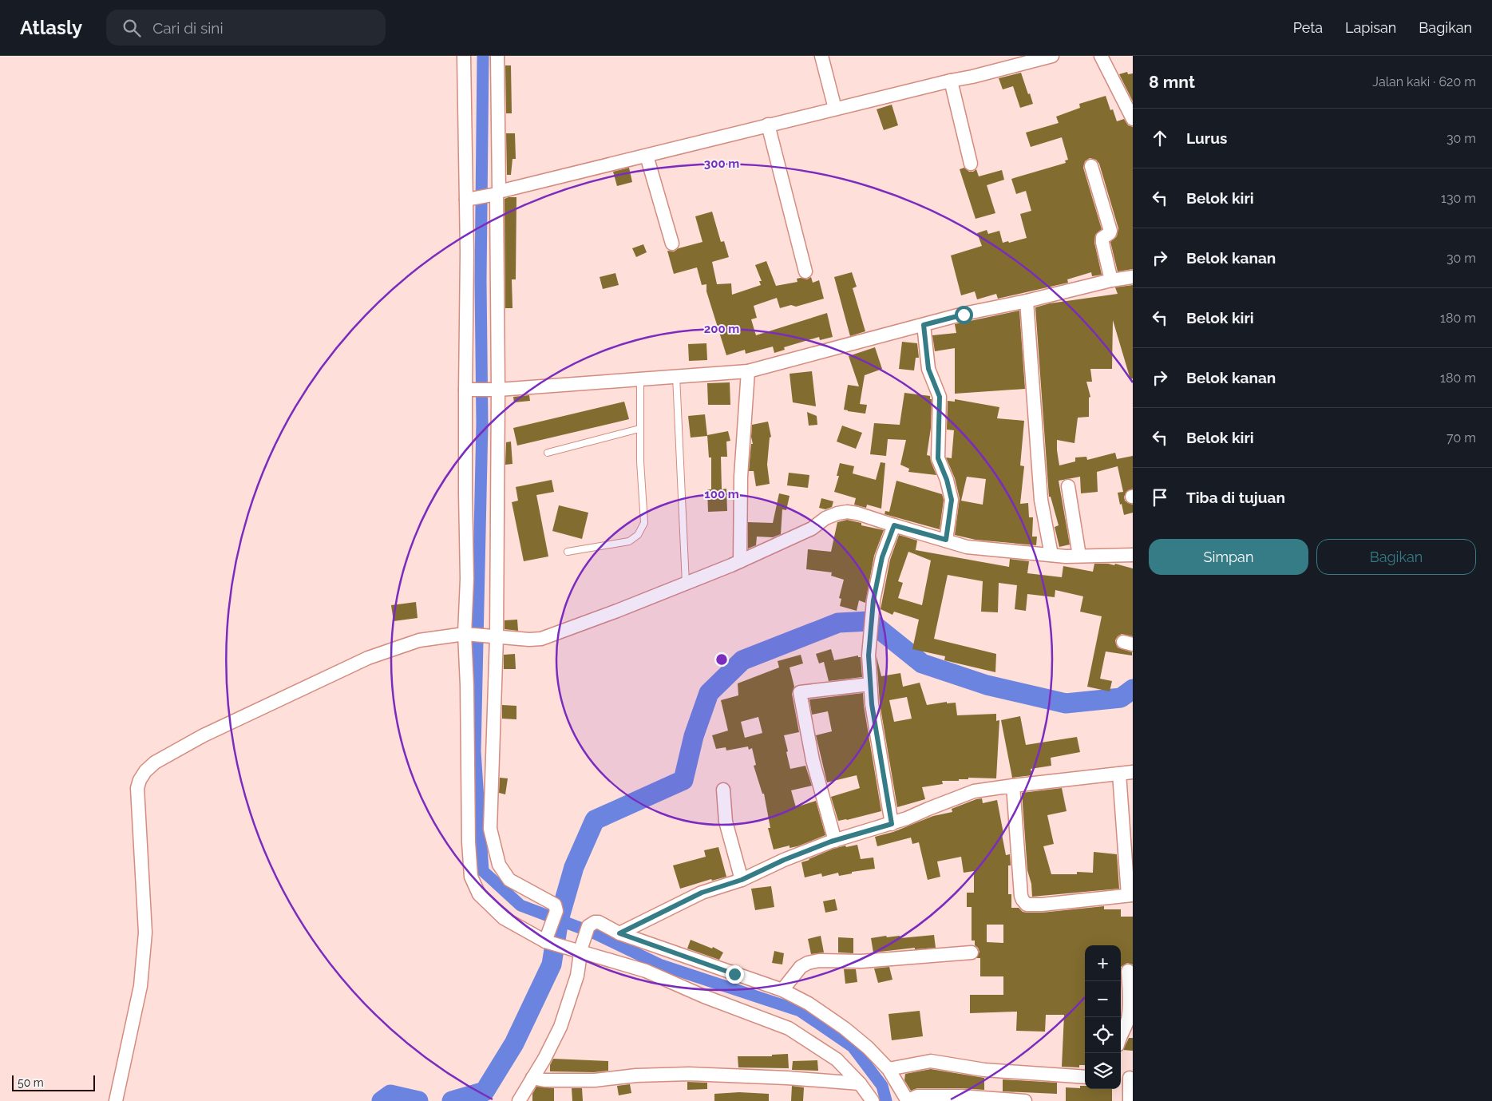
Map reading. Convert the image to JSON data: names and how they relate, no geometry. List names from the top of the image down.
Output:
{
  "scale_bar": "50 m",
  "page": {
    "header": "Atlasly",
    "search": "Cari di sini",
    "nav": ["Peta", "Lapisan", "Bagikan"],
    "heading": ["8 mnt", "Jalan kaki · 620 m"],
    "list": [
      ["Lurus", "30 m"],
      ["Belok kiri", "130 m"],
      ["Belok kanan", "30 m"],
      ["Belok kiri", "180 m"],
      ["Belok kanan", "180 m"],
      ["Belok kiri", "70 m"],
      "Tiba di tujuan"
    ],
    "buttons": ["Simpan", "Bagikan"],
    "map_buttons": ["+", "−"],
    "scale": "50 m"
  },
  "rings": ["300 m", "200 m", "100 m"]
}
